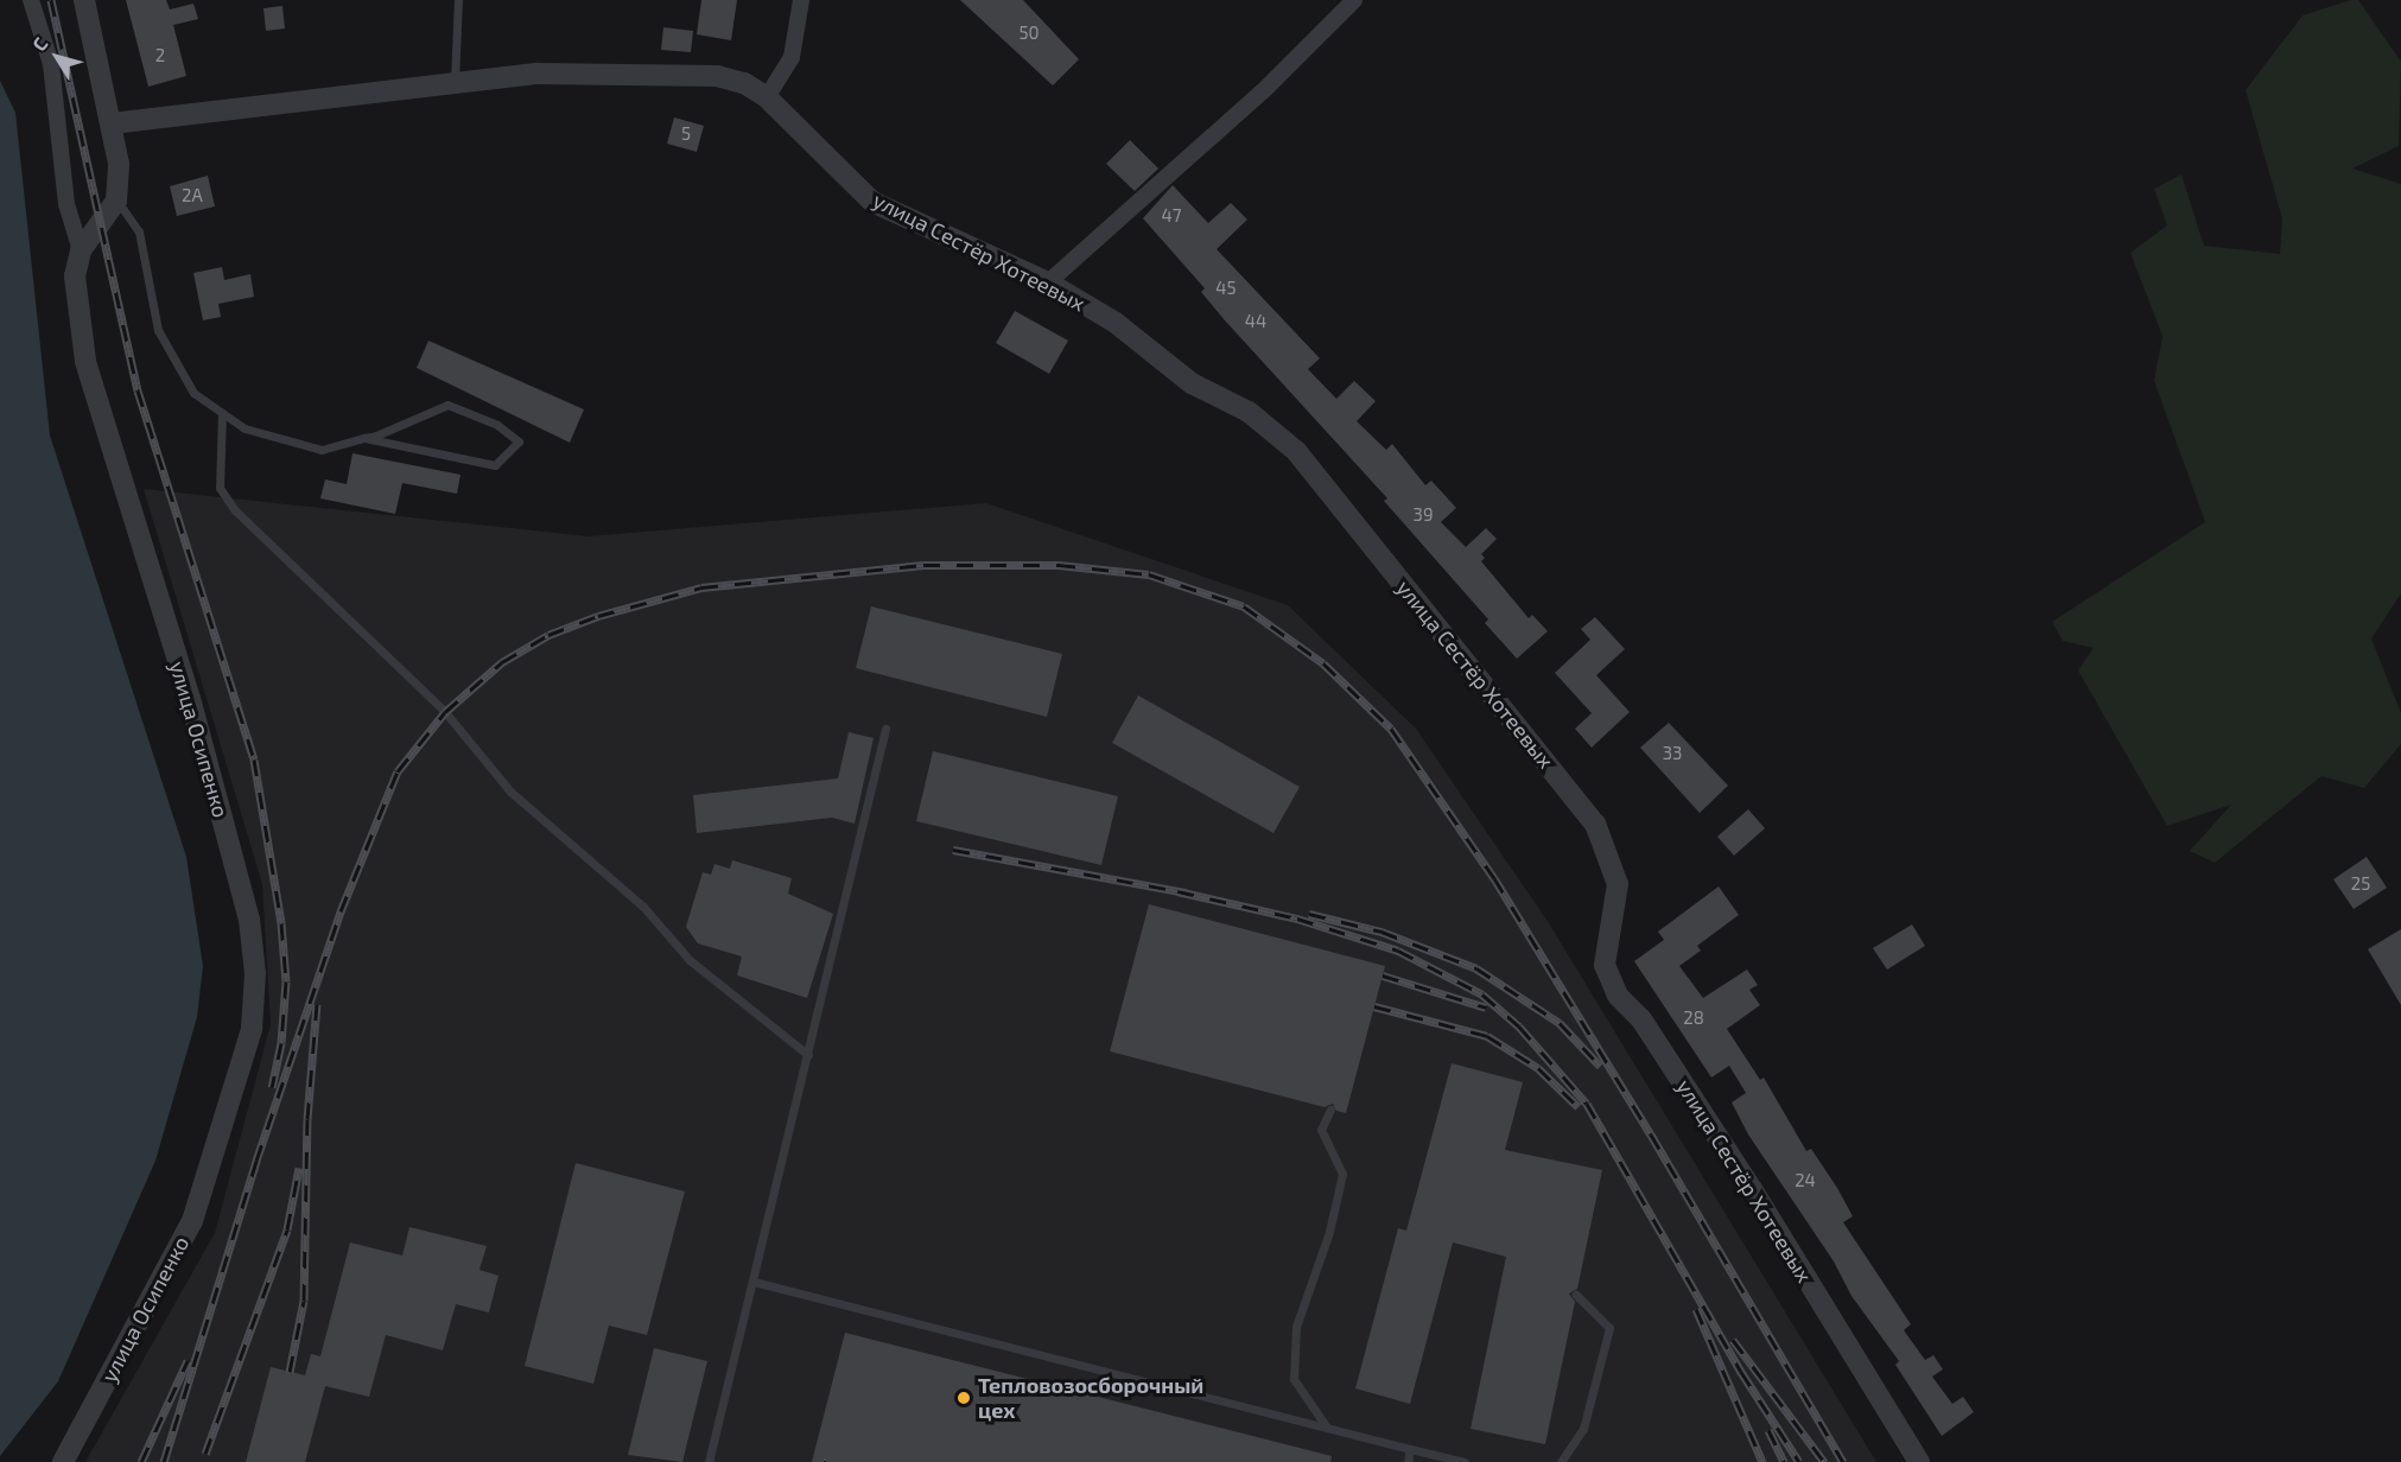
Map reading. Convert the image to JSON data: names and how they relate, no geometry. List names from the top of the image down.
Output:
{
  "streets": {
    "street": ["улица Сестёр Хотеевых", "улица Осипенко"]
  },
  "places": ["Тепловозосборочный цех"],
  "house_numbers": [
    "50",
    "2",
    "5",
    "2А",
    "47",
    "45",
    "44",
    "39",
    "33",
    "25",
    "28",
    "24"
  ],
  "north": "top left"
}
